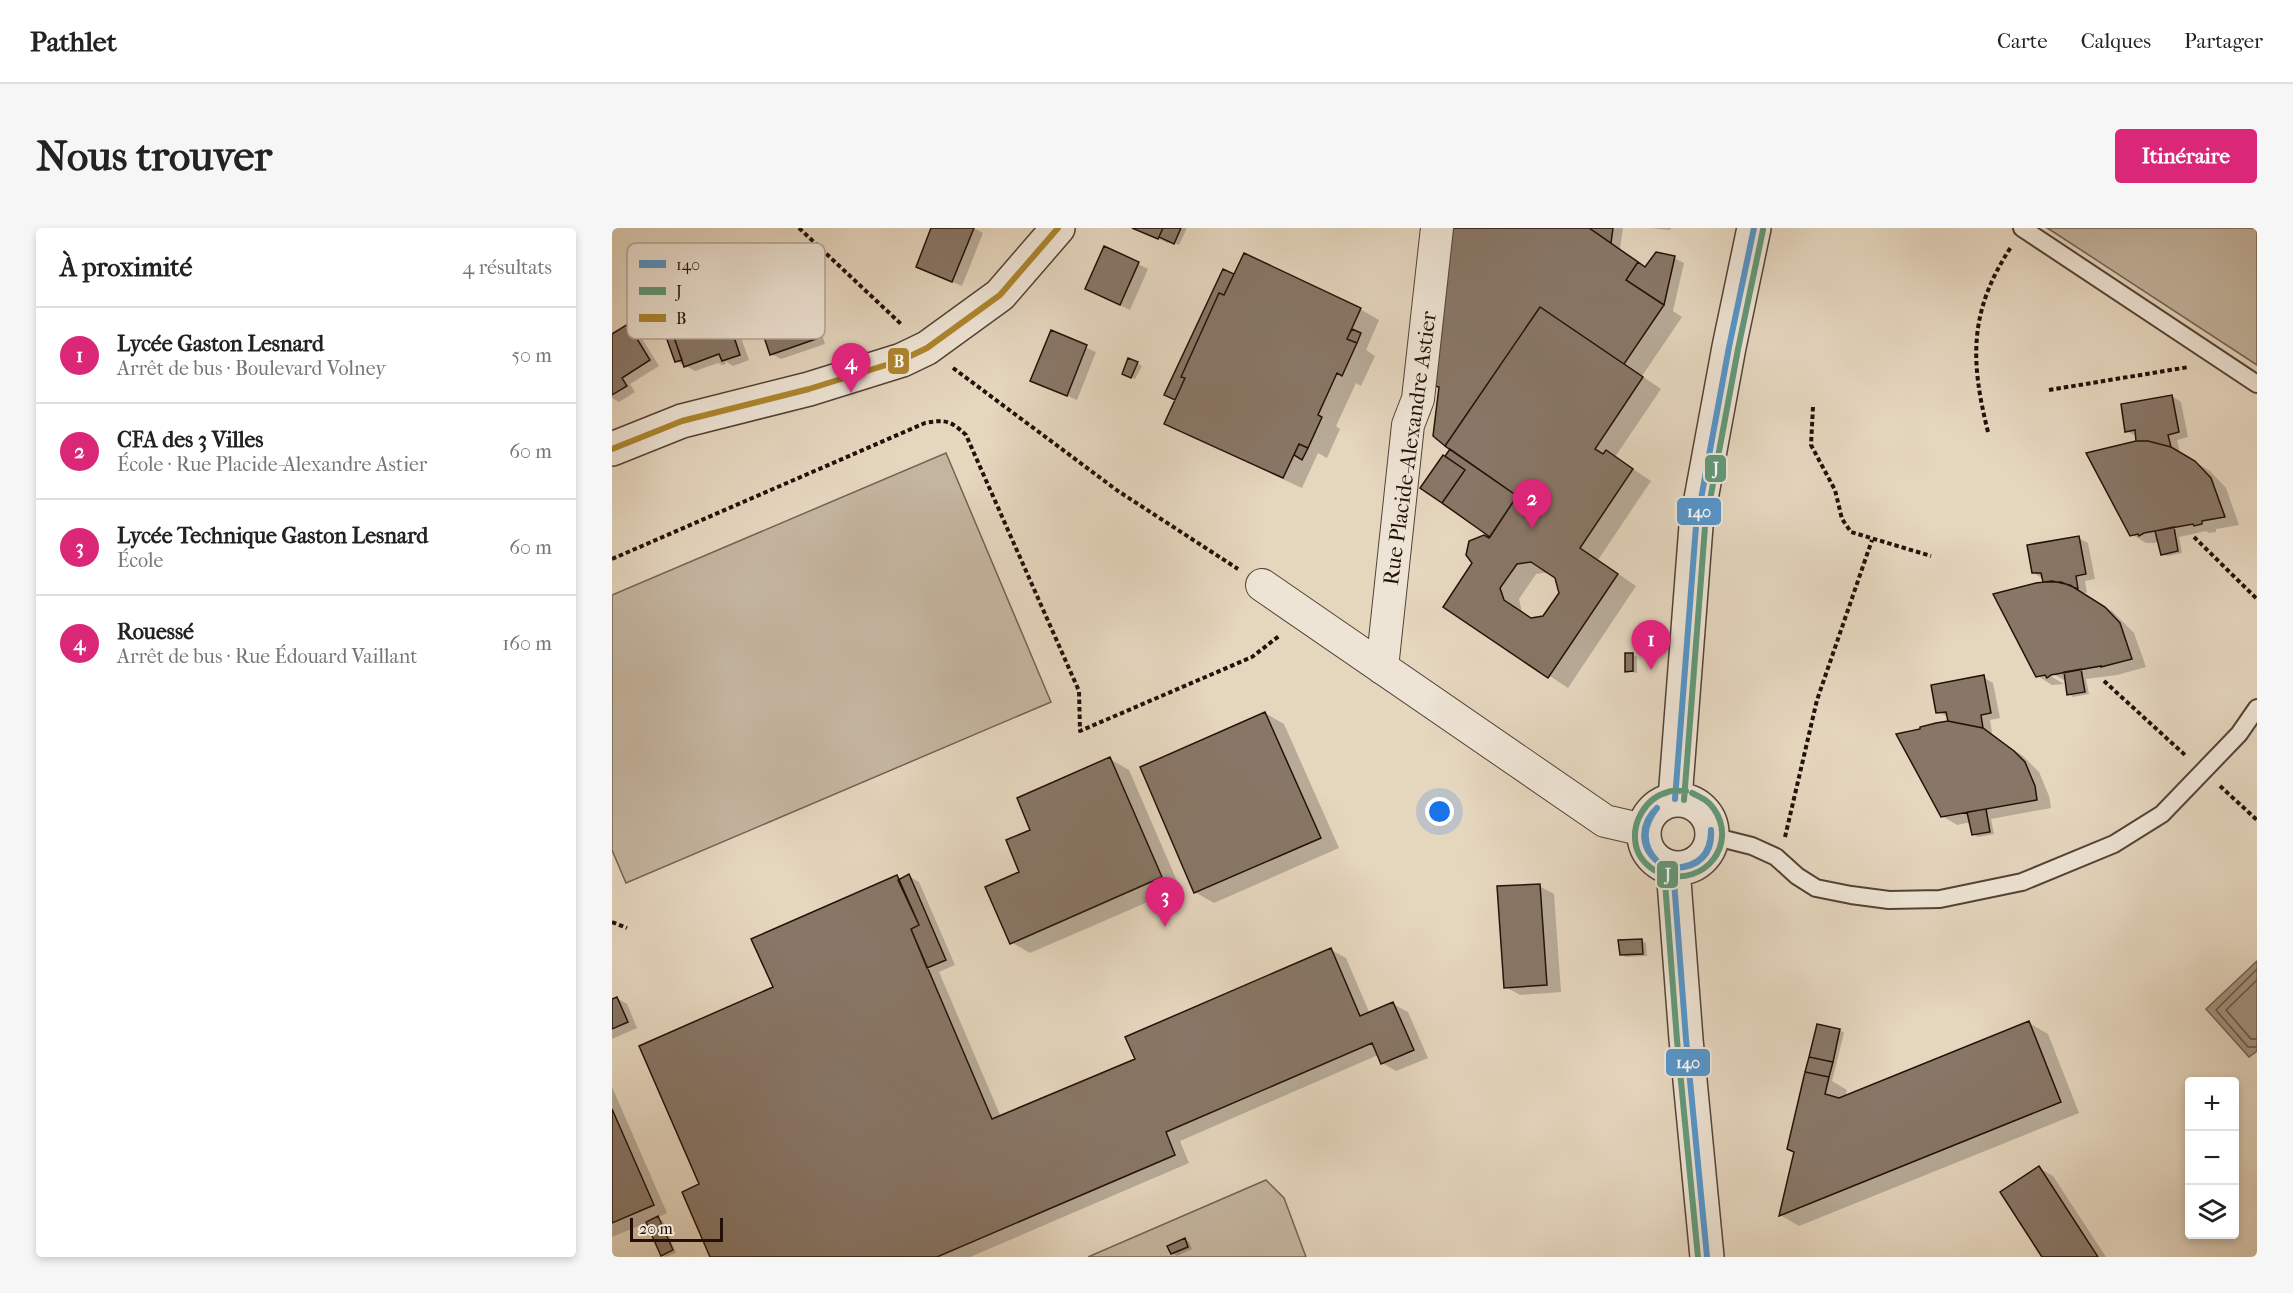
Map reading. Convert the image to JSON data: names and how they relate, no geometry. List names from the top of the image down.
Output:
{
  "streets": {
    "street": ["Rue Placide-Alexandre Astier"]
  },
  "lines": ["transit line 140", "transit line B", "transit line J"],
  "legend": ["140", "J", "B"],
  "scale_bar": "20 m",
  "page": {
    "header": "Pathlet",
    "nav": ["Carte", "Calques", "Partager"],
    "buttons": "Itinéraire",
    "title": "Nous trouver",
    "heading": ["À proximité", "4 résultats"],
    "list": [
      {
        "mark": "1",
        "name": "Lycée Gaston Lesnard",
        "note": "Arrêt de bus · Boulevard Volney",
        "value": "50 m"
      },
      {
        "mark": "2",
        "name": "CFA des 3 Villes",
        "note": "École · Rue Placide-Alexandre Astier",
        "value": "60 m"
      },
      {
        "mark": "3",
        "name": "Lycée Technique Gaston Lesnard",
        "note": "École",
        "value": "60 m"
      },
      {
        "mark": "4",
        "name": "Rouessé",
        "note": "Arrêt de bus · Rue Édouard Vaillant",
        "value": "160 m"
      }
    ],
    "pins": [
      "4",
      "2",
      "1",
      "3"
    ],
    "map_buttons": ["+", "−"],
    "scale": "20 m"
  }
}
